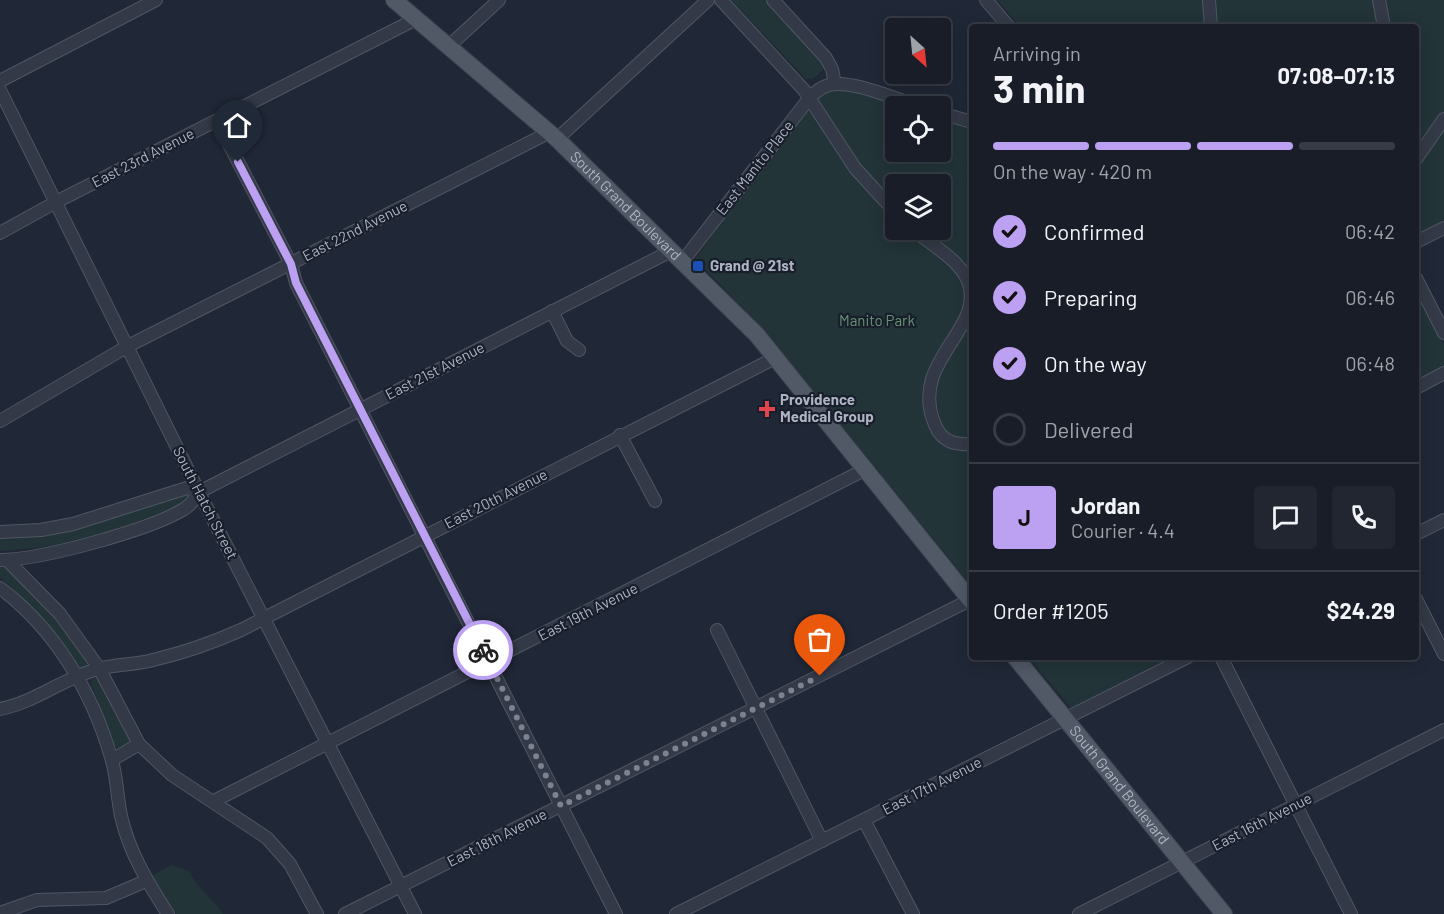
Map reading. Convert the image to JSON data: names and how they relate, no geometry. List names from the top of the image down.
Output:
{
  "streets": {
    "main road": ["South Grand Boulevard"],
    "street": [
      "East 23rd Avenue",
      "East Manito Place",
      "East 22nd Avenue",
      "East 21st Avenue",
      "East 20th Avenue",
      "South Hatch Street",
      "East 19th Avenue",
      "East 17th Avenue",
      "East 16th Avenue",
      "East 18th Avenue"
    ]
  },
  "crossings": [
    ["East 23rd Avenue", "South Grand Boulevard"],
    ["East 23rd Avenue", "South Hatch Street"],
    ["East Manito Place", "South Grand Boulevard"],
    ["East Manito Place", "East 21st Avenue"],
    ["South Grand Boulevard", "East 22nd Avenue"],
    ["South Grand Boulevard", "East 21st Avenue"],
    ["South Grand Boulevard", "East 20th Avenue"],
    ["South Grand Boulevard", "East 19th Avenue"],
    ["South Grand Boulevard", "East 17th Avenue"],
    ["South Grand Boulevard", "East 16th Avenue"],
    ["East 22nd Avenue", "South Hatch Street"],
    ["East 21st Avenue", "South Hatch Street"],
    ["East 20th Avenue", "South Hatch Street"],
    ["South Hatch Street", "East 19th Avenue"],
    ["South Hatch Street", "East 18th Avenue"]
  ],
  "parks": ["Manito Park"],
  "places": {
    "transit": ["Grand @ 21st"],
    "health": ["Providence Medical Group"]
  },
  "north": "bottom right",
  "page": {
    "heading": ["3 min", "Arriving in", "07:08–07:13"],
    "panel": [
      "Jordan",
      "Courier · 4.4",
      "Order #1205",
      "$24.29"
    ],
    "bar": "On the way · 420 m",
    "list": [
      ["Confirmed", "06:42"],
      ["Preparing", "06:46"],
      ["On the way", "06:48"],
      "Delivered"
    ],
    "round": "J"
  }
}
